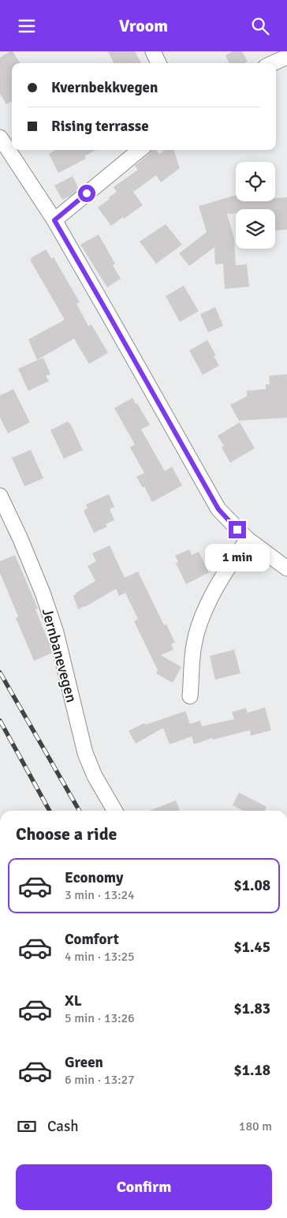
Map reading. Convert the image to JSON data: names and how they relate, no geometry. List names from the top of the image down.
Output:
{
  "streets": {
    "street": ["Jernbanevegen"]
  },
  "page": {
    "header": "Vroom",
    "banner": ["Kvernbekkvegen", "Rising terrasse"],
    "bubble": "1 min",
    "heading": "Choose a ride",
    "list": [
      {
        "name": "Economy",
        "note": "3 min · 13:24",
        "value": "$1.08"
      },
      {
        "name": "Comfort",
        "note": "4 min · 13:25",
        "value": "$1.45"
      },
      {
        "name": "XL",
        "note": "5 min · 13:26",
        "value": "$1.83"
      },
      {
        "name": "Green",
        "note": "6 min · 13:27",
        "value": "$1.18"
      }
    ],
    "pay": ["Cash", "180 m"],
    "buttons": "Confirm"
  }
}
